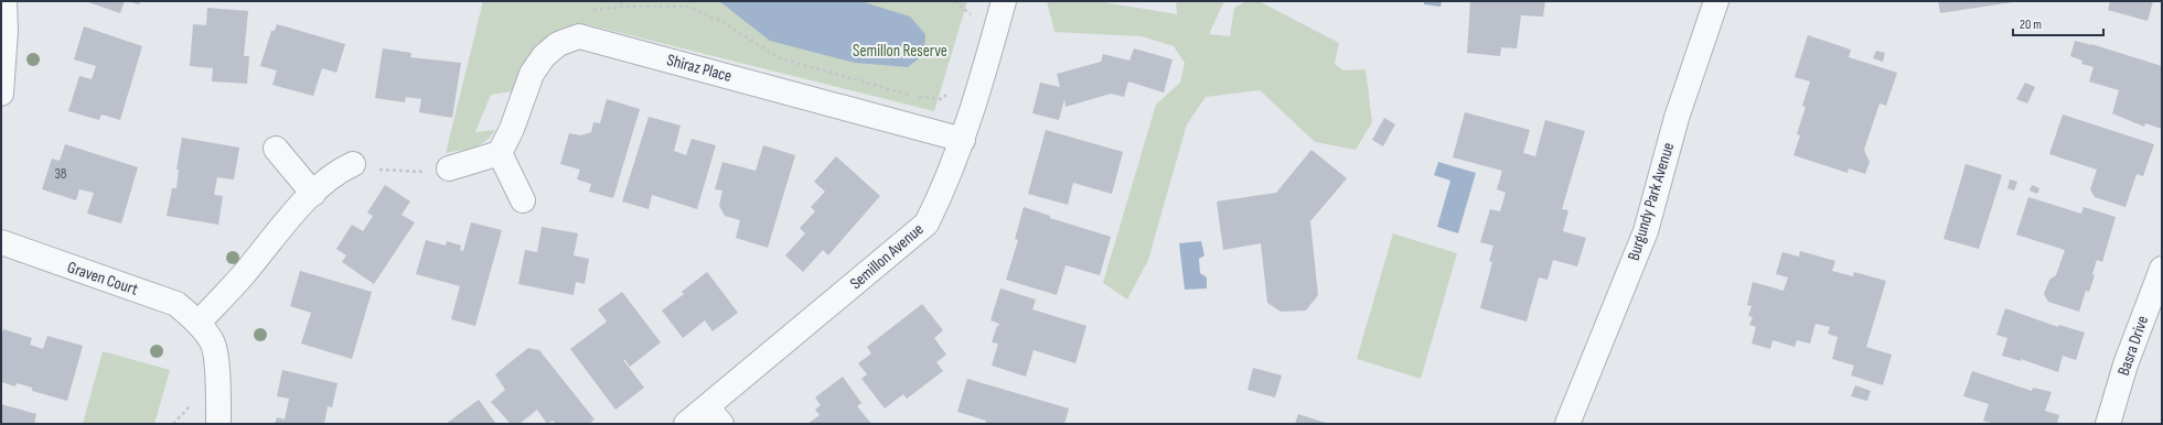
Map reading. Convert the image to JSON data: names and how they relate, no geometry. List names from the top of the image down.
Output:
{
  "streets": {
    "street": [
      "Shiraz Place",
      "Burgundy Park Avenue",
      "Semillon Avenue",
      "Graven Court",
      "Basra Drive"
    ]
  },
  "crossings": [
    ["Shiraz Place", "Semillon Avenue"]
  ],
  "parks": ["Semillon Reserve"],
  "house_numbers": ["38"],
  "scale_bar": "20 m"
}
